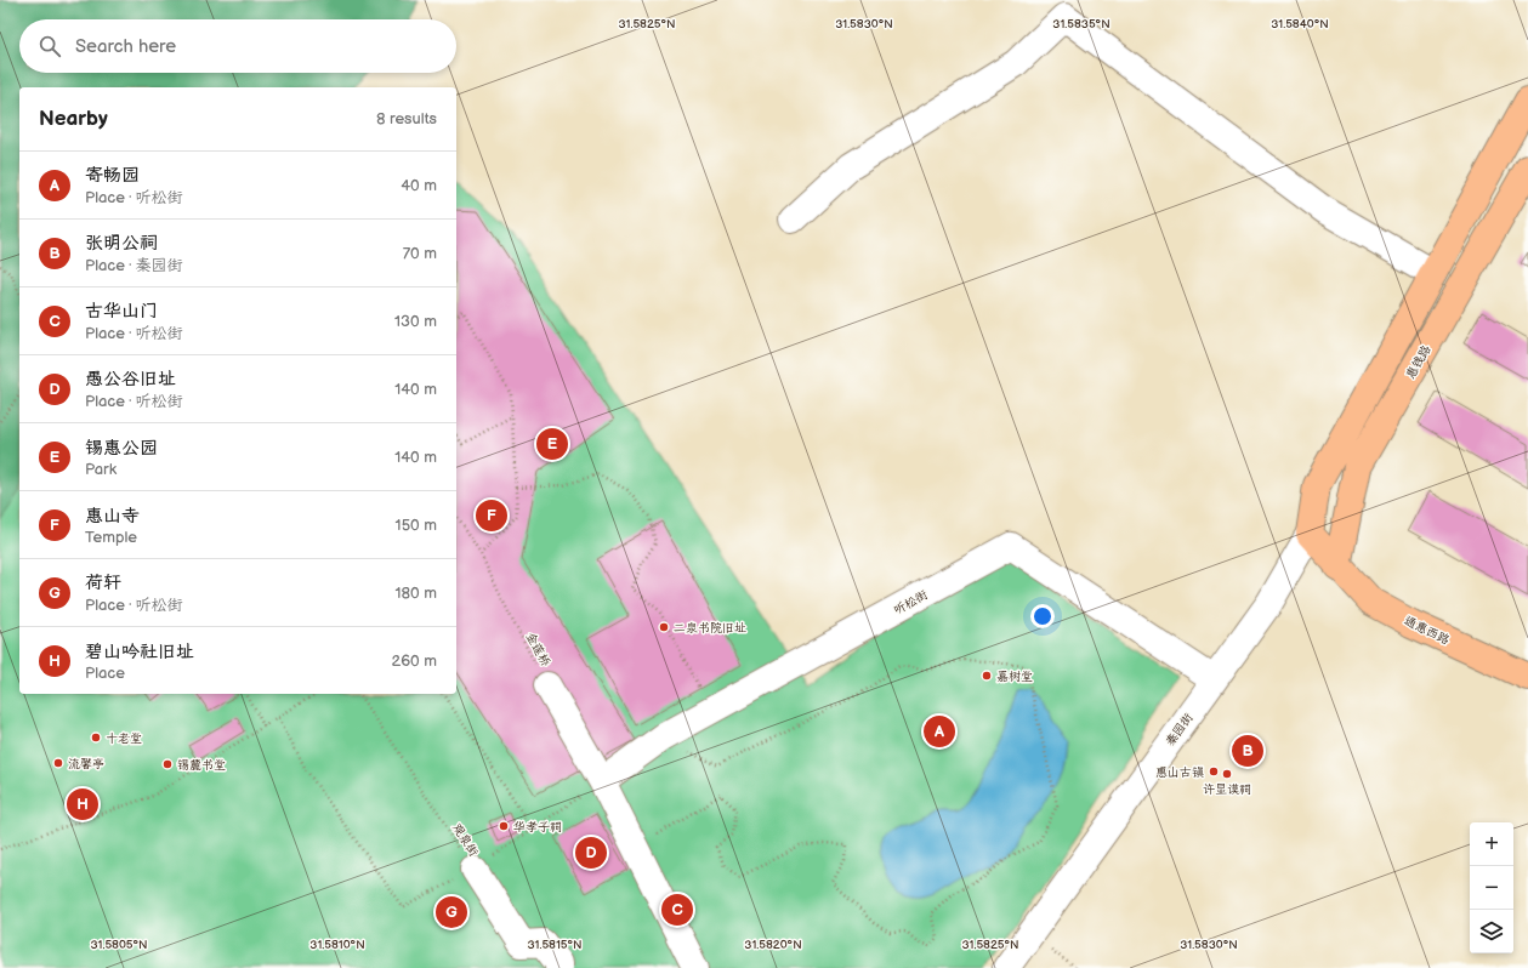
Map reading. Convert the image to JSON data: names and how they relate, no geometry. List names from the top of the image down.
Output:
{
  "streets": {
    "main road": ["惠钱路", "通惠西路"],
    "street": ["听松街", "秦园街"],
    "path": ["金莲桥", "观泉街"]
  },
  "crossings": [
    ["惠钱路", "通惠西路"],
    ["听松街", "秦园街"],
    ["听松街", "观泉街"],
    ["通惠西路", "秦园街"]
  ],
  "places": [
    "二泉书院旧址",
    "嘉树堂",
    "十老堂",
    "流馨亭",
    "锡麓书堂",
    "惠山古镇",
    "许显谟祠",
    "华孝子祠"
  ],
  "page": {
    "search": "Search here",
    "heading": ["Nearby", "8 results"],
    "list": [
      {
        "mark": "A",
        "name": "寄畅园",
        "note": "Place · 听松街",
        "value": "40 m"
      },
      {
        "mark": "B",
        "name": "张明公祠",
        "note": "Place · 秦园街",
        "value": "70 m"
      },
      {
        "mark": "C",
        "name": "古华山门",
        "note": "Place · 听松街",
        "value": "130 m"
      },
      {
        "mark": "D",
        "name": "愚公谷旧址",
        "note": "Place · 听松街",
        "value": "140 m"
      },
      {
        "mark": "E",
        "name": "锡惠公园",
        "note": "Park",
        "value": "140 m"
      },
      {
        "mark": "F",
        "name": "惠山寺",
        "note": "Temple",
        "value": "150 m"
      },
      {
        "mark": "G",
        "name": "荷轩",
        "note": "Place · 听松街",
        "value": "180 m"
      },
      {
        "mark": "H",
        "name": "碧山吟社旧址",
        "note": "Place",
        "value": "260 m"
      }
    ],
    "pins": [
      "E",
      "F",
      "A",
      "B",
      "H",
      "D",
      "C",
      "G"
    ],
    "map_buttons": ["+", "−"]
  },
  "coordinates": [
    "31.5825°N",
    "31.5830°N",
    "31.5835°N",
    "31.5840°N",
    "31.5805°N",
    "31.5810°N",
    "31.5815°N",
    "31.5820°N"
  ]
}
